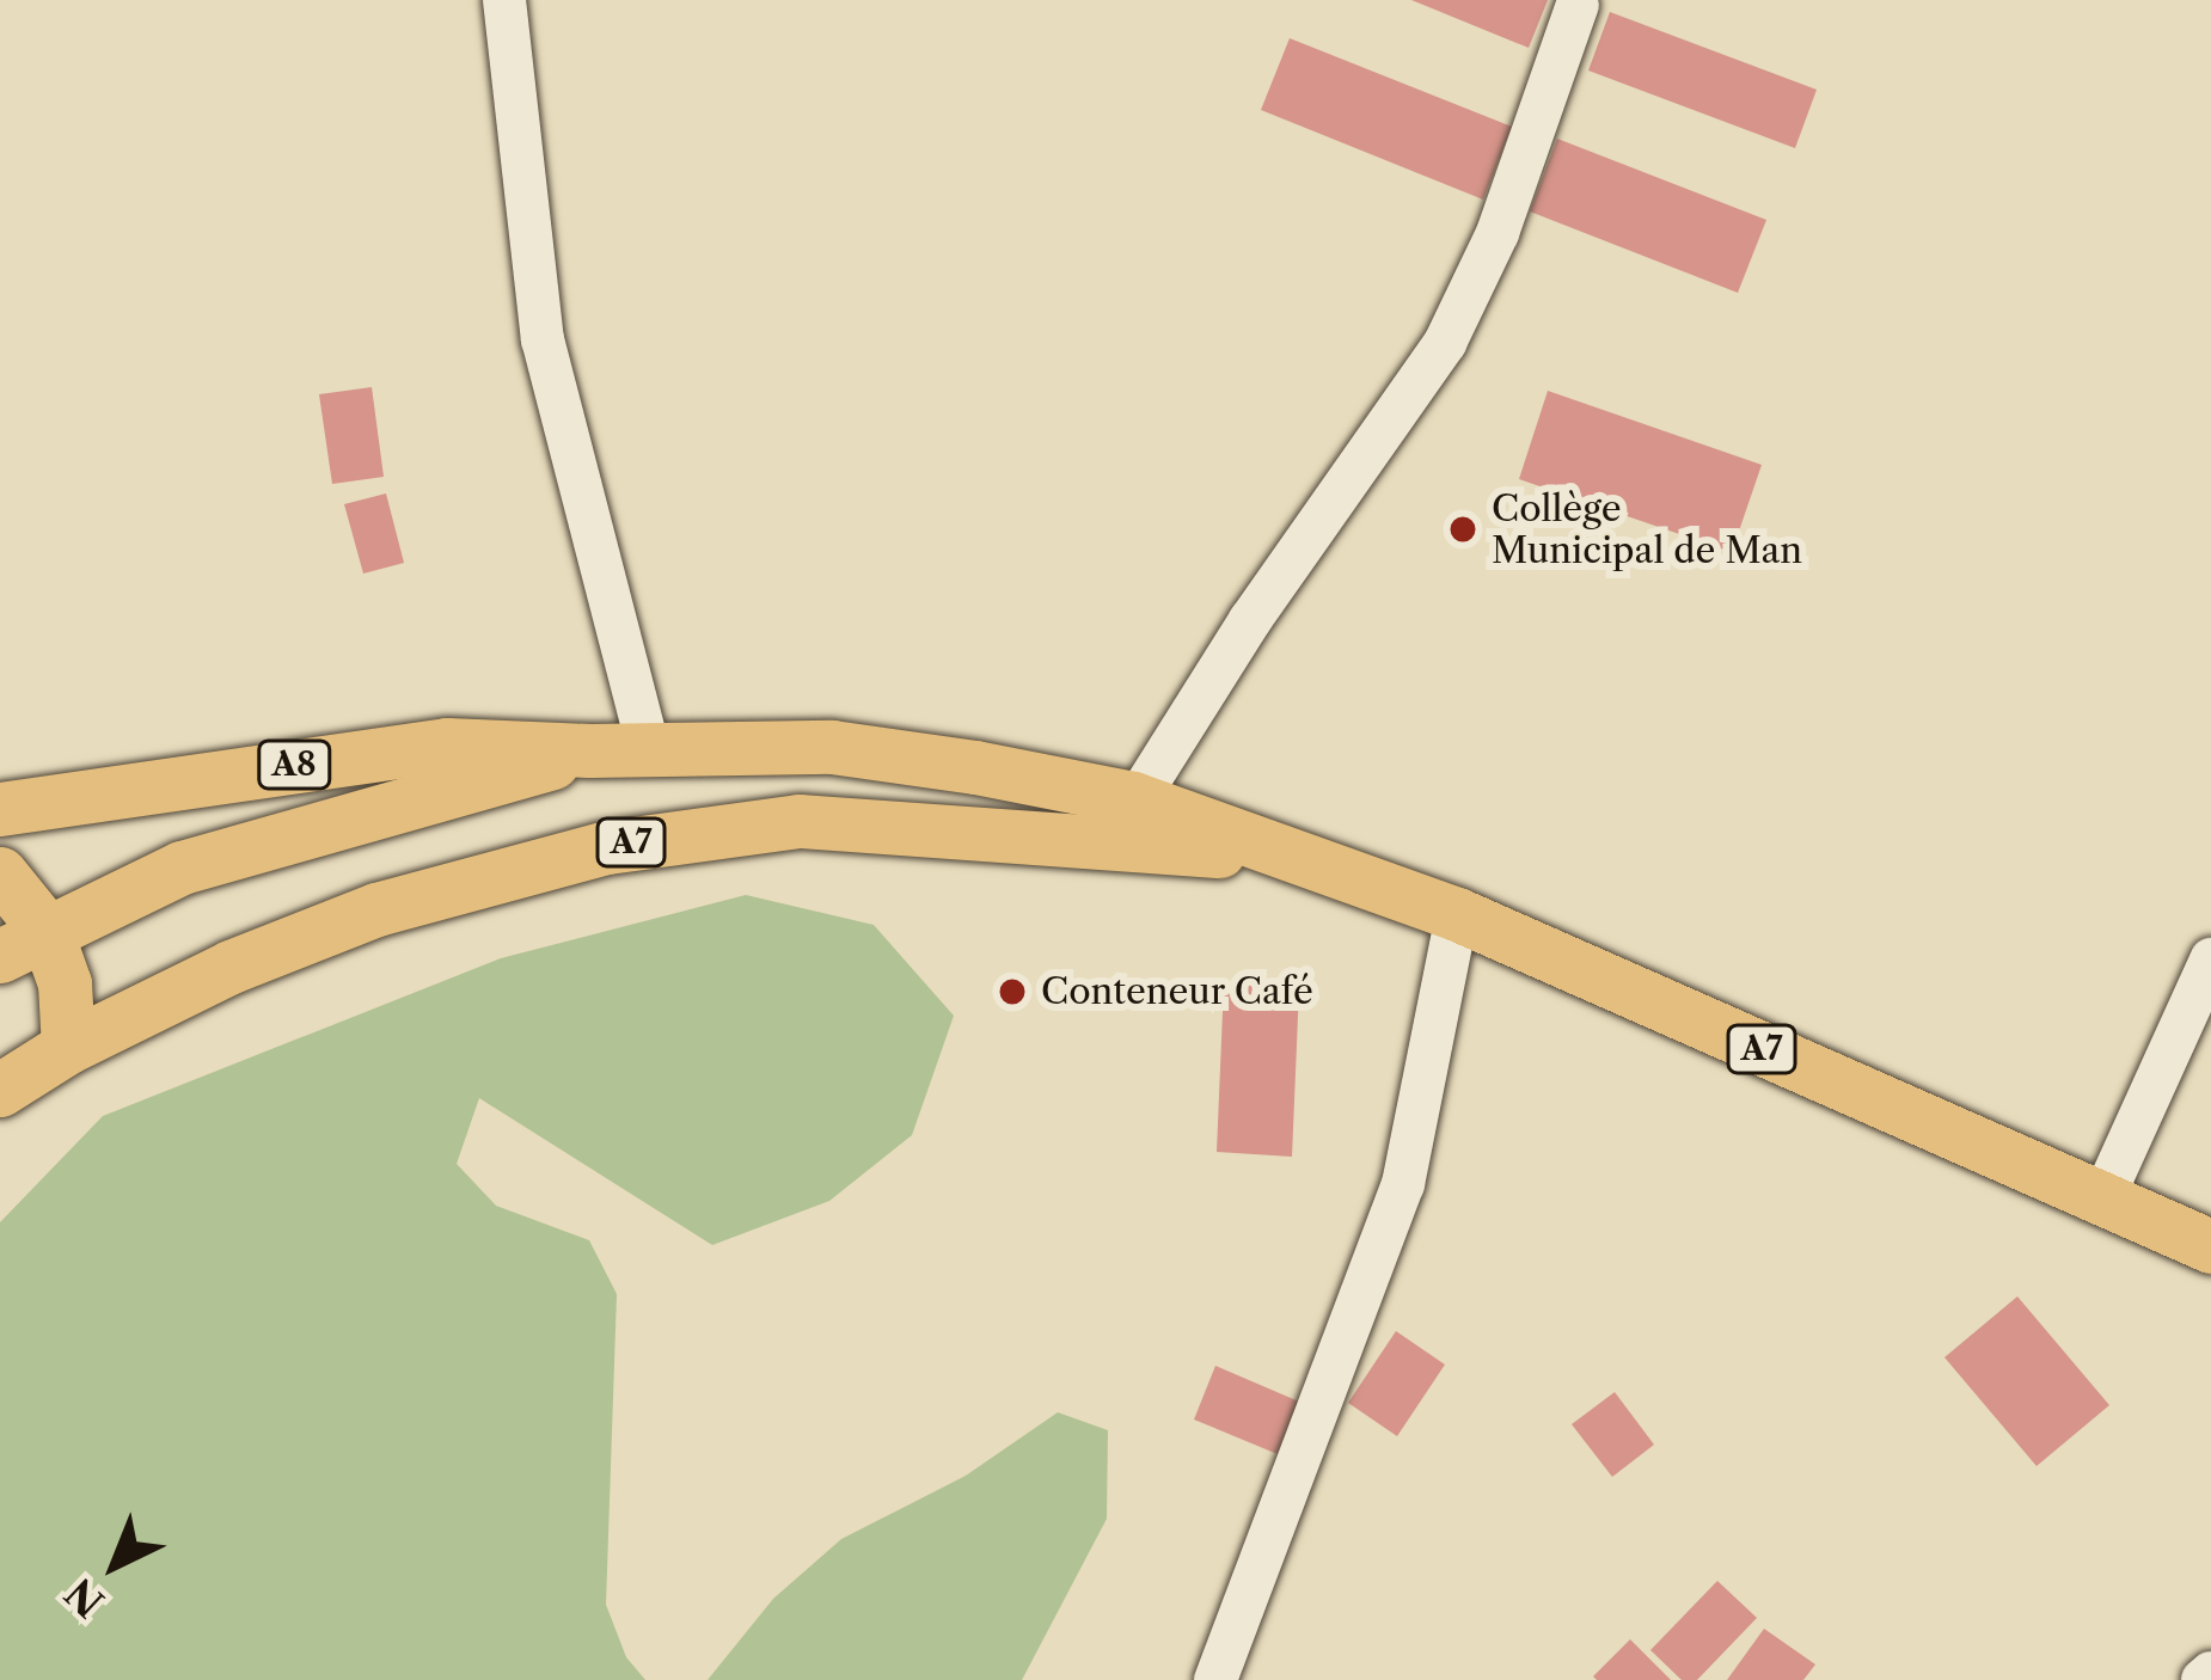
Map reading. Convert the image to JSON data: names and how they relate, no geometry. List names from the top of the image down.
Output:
{
  "streets": {
    "main road": ["A8", "A7"]
  },
  "crossings": [
    ["A8", "A7"]
  ],
  "places": ["Collège Municipal de Man", "Conteneur Café"],
  "north": "bottom left"
}
